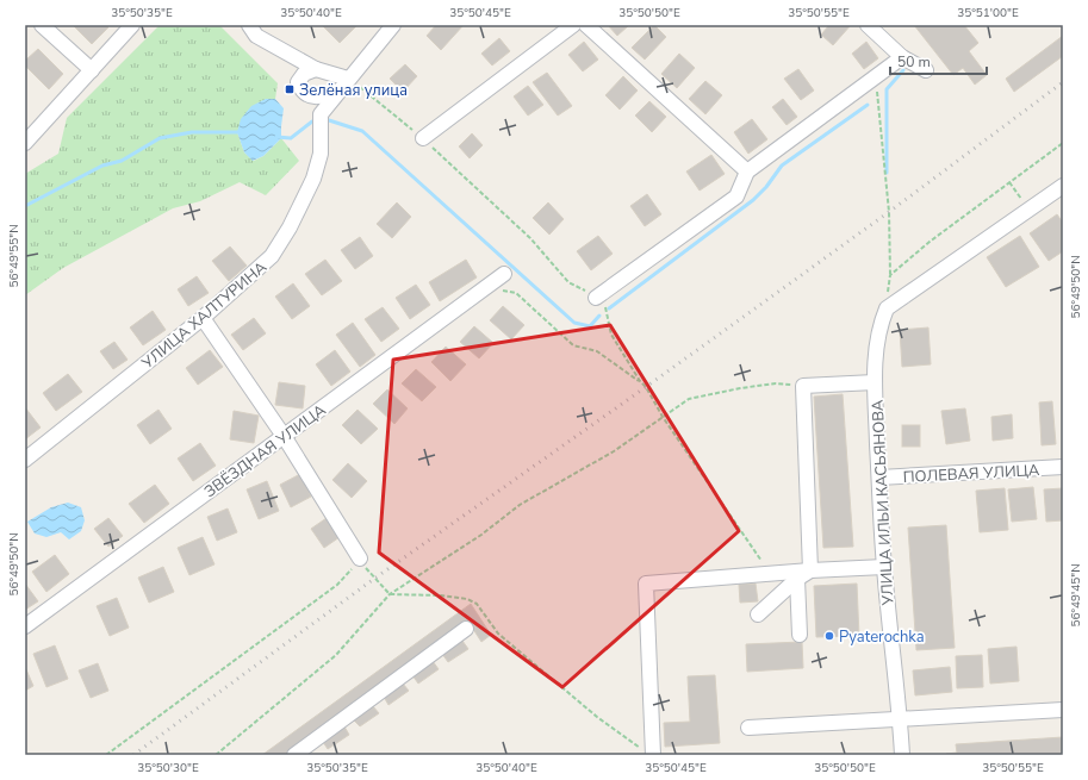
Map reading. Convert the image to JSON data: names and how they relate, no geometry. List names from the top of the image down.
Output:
{
  "streets": {
    "street": [
      "УЛИЦА ХАЛТУРИНА",
      "ЗВЁЗДНАЯ УЛИЦА",
      "ПОЛЕВАЯ УЛИЦА",
      "УЛИЦА ИЛЬИ КАСЬЯНОВА"
    ]
  },
  "crossings": [
    ["ПОЛЕВАЯ УЛИЦА", "УЛИЦА ИЛЬИ КАСЬЯНОВА"]
  ],
  "places": {
    "transit": ["Зелёная улица"],
    "other": ["Pyaterochka"]
  },
  "scale_bar": "50 m",
  "coordinates": [
    "35°50'35\"E",
    "35°50'40\"E",
    "35°50'45\"E",
    "35°50'50\"E",
    "35°50'55\"E",
    "35°51'00\"E",
    "56°49'55\"N",
    "56°49'50\"N",
    "56°49'45\"N",
    "35°50'30\"E"
  ]
}
